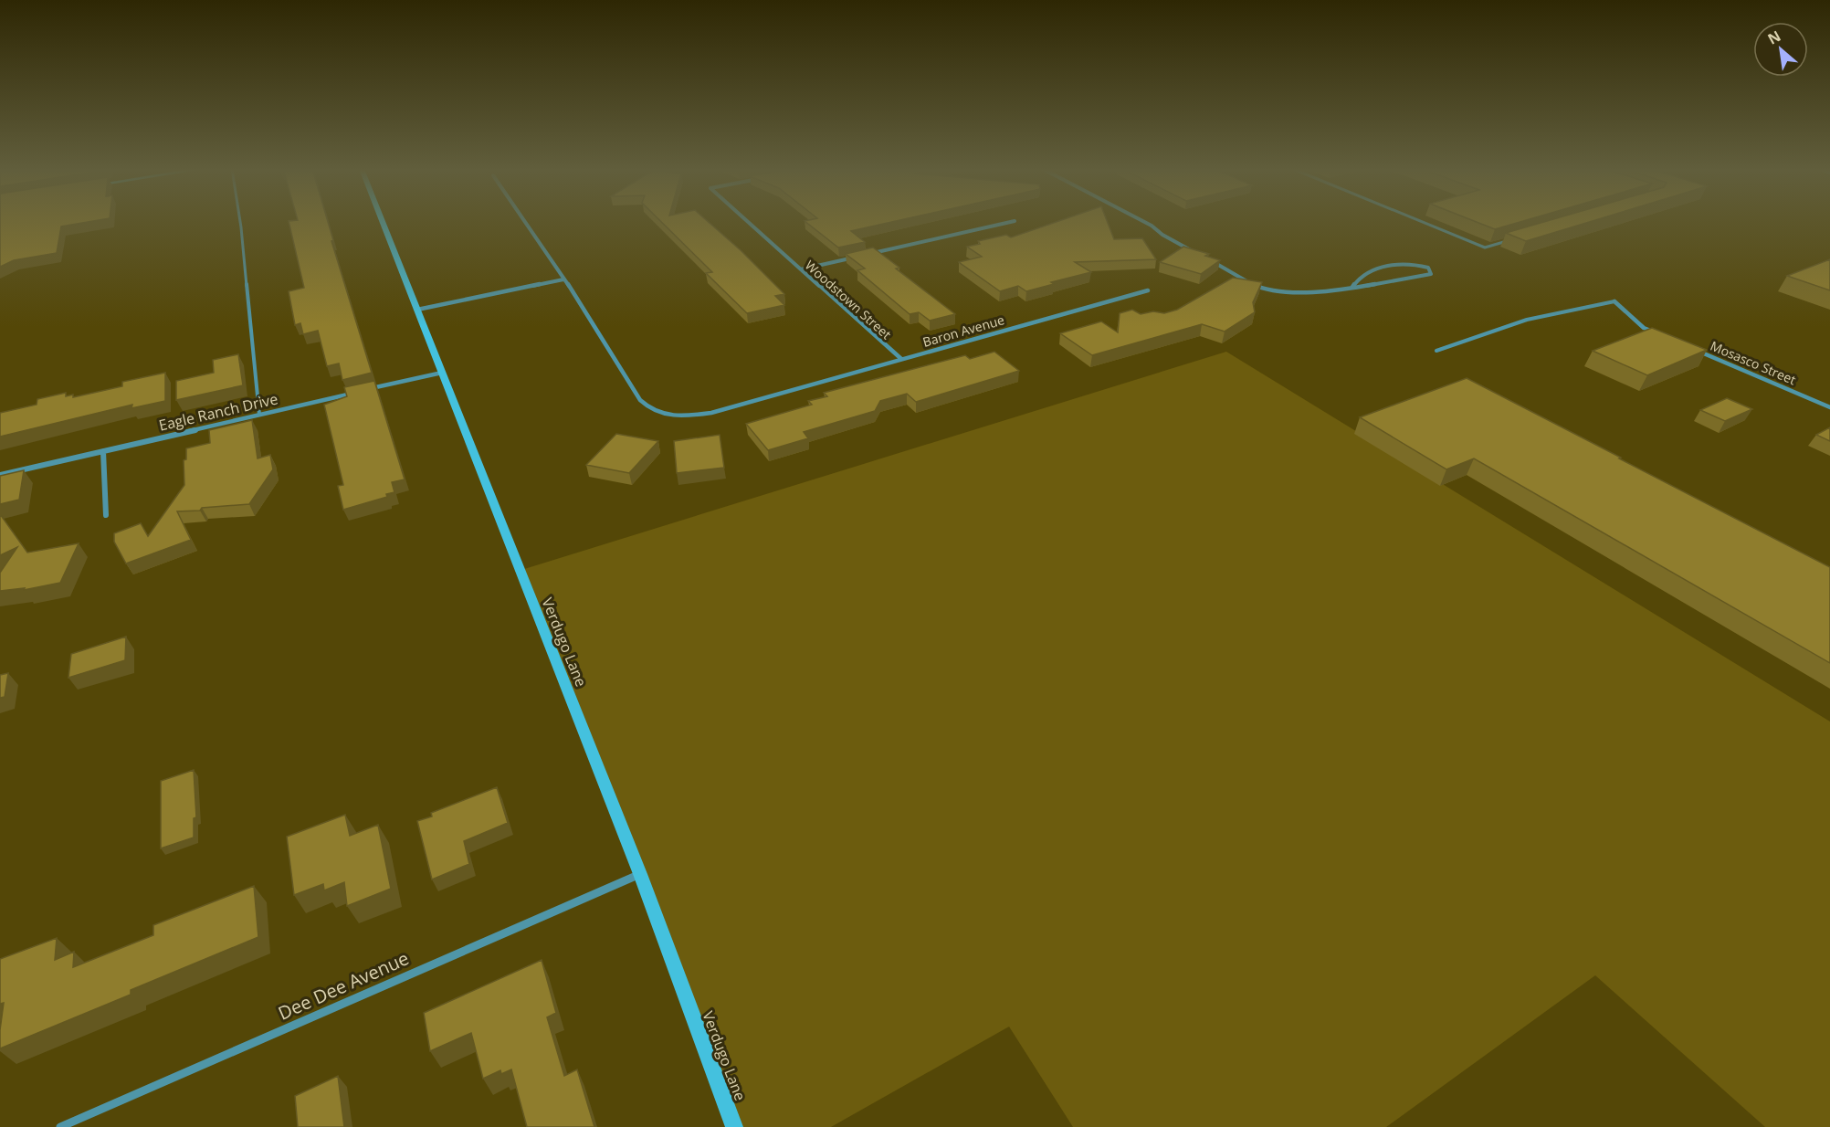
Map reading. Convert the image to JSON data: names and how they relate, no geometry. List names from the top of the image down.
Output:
{
  "streets": {
    "street": [
      "Woodstown Street",
      "Baron Avenue",
      "Mosasco Street",
      "Eagle Ranch Drive",
      "Verdugo Lane",
      "Dee Dee Avenue"
    ]
  },
  "crossings": [
    ["Woodstown Street", "Baron Avenue"],
    ["Eagle Ranch Drive", "Verdugo Lane"],
    ["Verdugo Lane", "Dee Dee Avenue"]
  ],
  "north": "top left"
}
